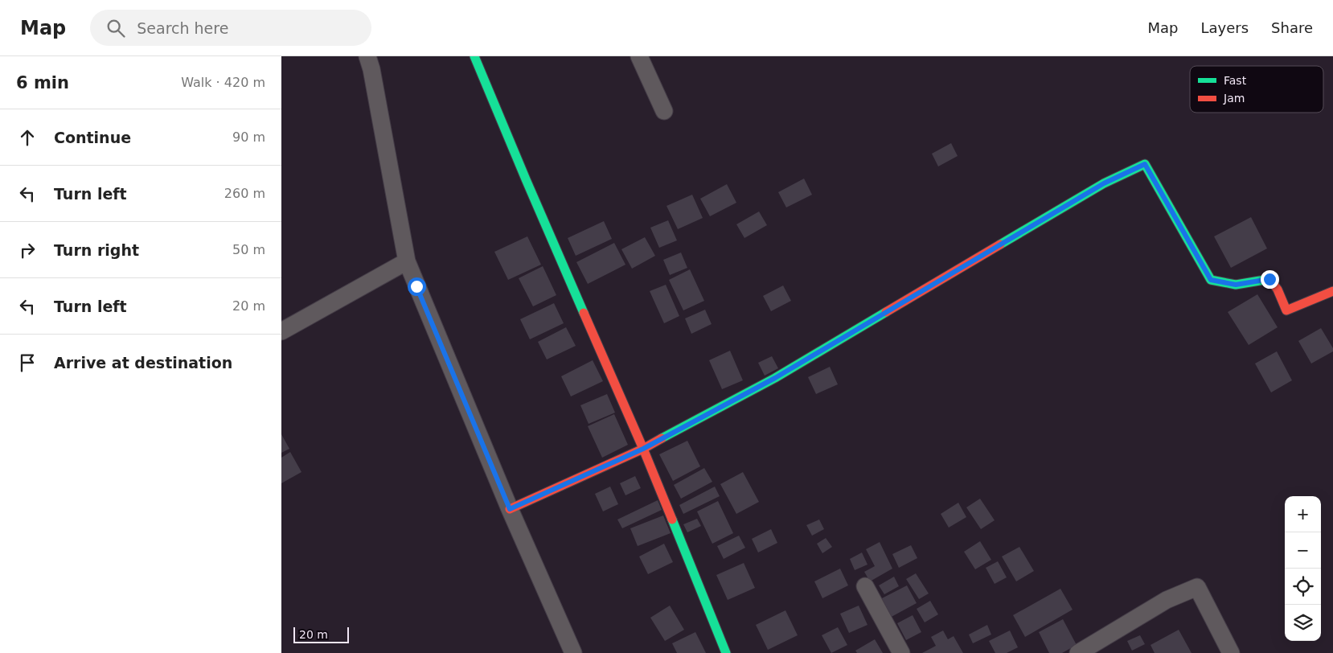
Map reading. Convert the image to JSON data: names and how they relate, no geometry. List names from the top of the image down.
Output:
{
  "legend": ["Fast", "Jam"],
  "scale_bar": "20 m",
  "page": {
    "header": "Map",
    "search": "Search here",
    "nav": ["Map", "Layers", "Share"],
    "heading": ["6 min", "Walk · 420 m"],
    "list": [
      ["Continue", "90 m"],
      ["Turn left", "260 m"],
      ["Turn right", "50 m"],
      ["Turn left", "20 m"],
      "Arrive at destination"
    ],
    "map_buttons": ["+", "−"],
    "scale": "20 m"
  }
}
